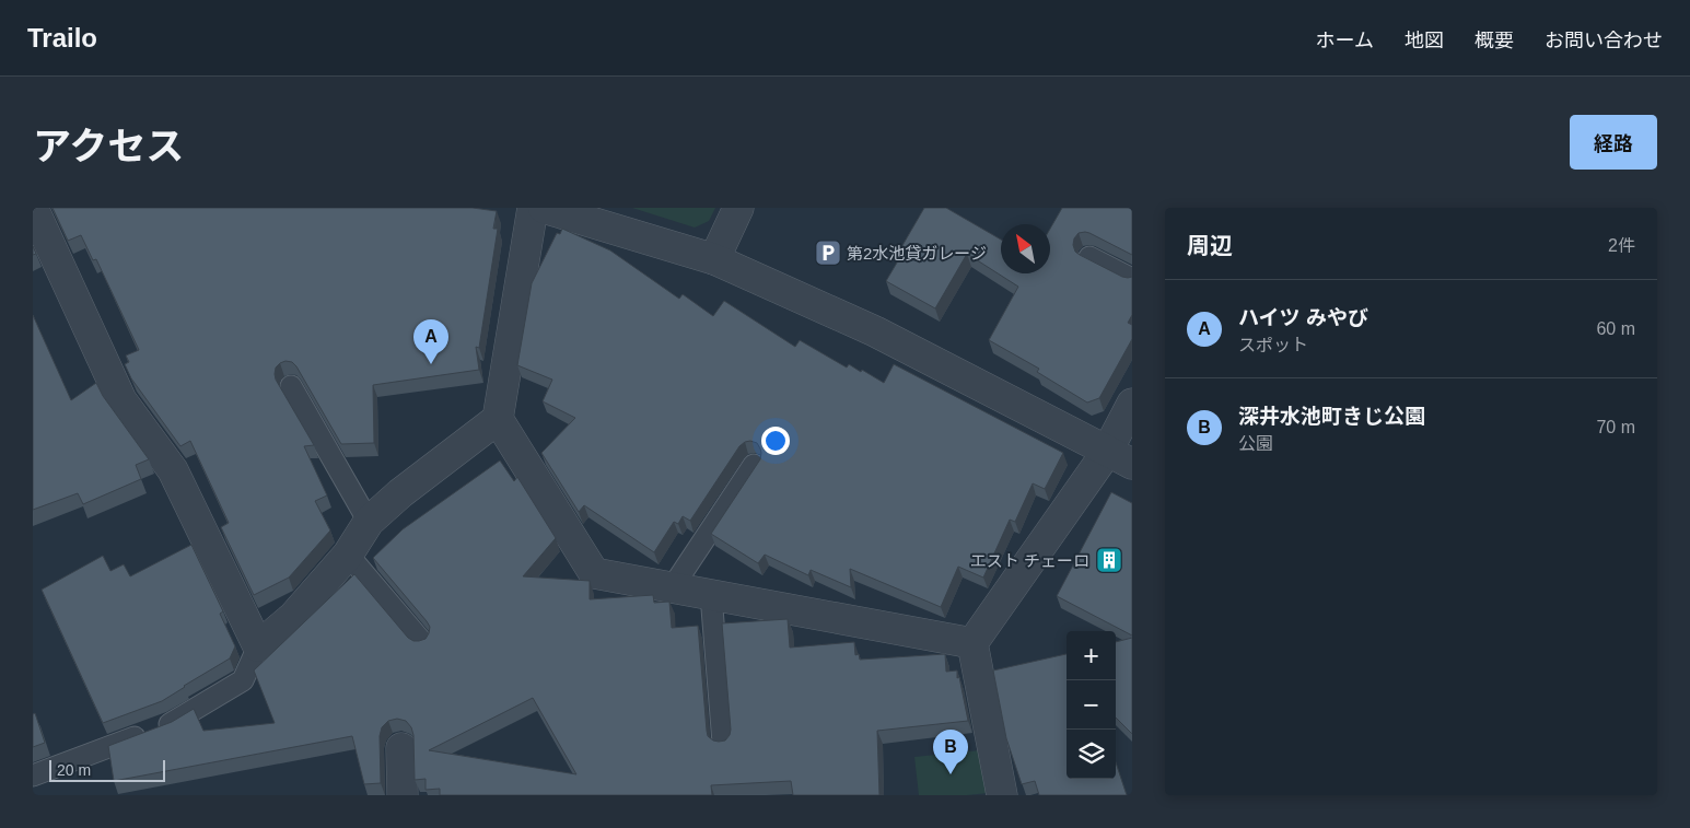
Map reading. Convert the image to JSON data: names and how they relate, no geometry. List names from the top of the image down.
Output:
{
  "places": {
    "parking": ["第2水池貸ガレージ"],
    "building": ["エスト チェーロ"]
  },
  "scale_bar": "20 m",
  "north": "top left",
  "page": {
    "header": "Trailo",
    "nav": [
      "ホーム",
      "地図",
      "概要",
      "お問い合わせ"
    ],
    "title": "アクセス",
    "buttons": "経路",
    "heading": ["周辺", "2件"],
    "list": [
      {
        "mark": "A",
        "name": "ハイツ みやび",
        "note": "スポット",
        "value": "60 m"
      },
      {
        "mark": "B",
        "name": "深井水池町きじ公園",
        "note": "公園",
        "value": "70 m"
      }
    ],
    "pins": ["A", "B"],
    "map_buttons": ["+", "−"],
    "scale": "20 m"
  }
}
